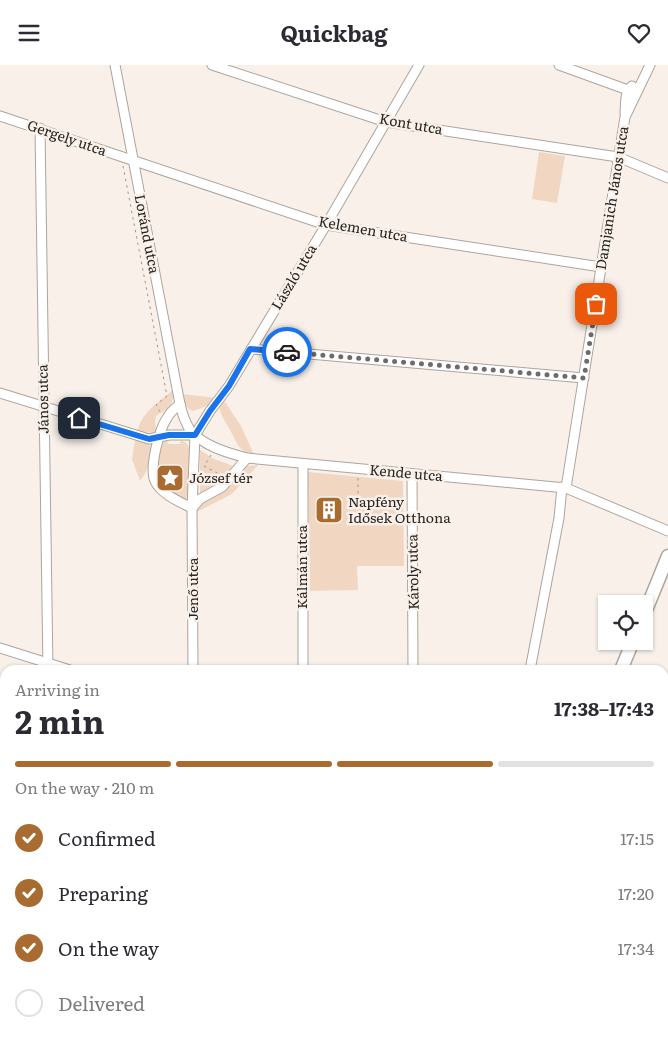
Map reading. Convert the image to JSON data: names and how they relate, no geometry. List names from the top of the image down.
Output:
{
  "streets": {
    "street": [
      "Kont utca",
      "Gergely utca",
      "Damjanich János utca",
      "Kelemen utca",
      "Loránd utca",
      "László utca",
      "János utca",
      "Kende utca",
      "Kálmán utca",
      "Károly utca",
      "Jenő utca"
    ]
  },
  "crossings": [
    ["Kont utca", "Damjanich János utca"],
    ["Kont utca", "László utca"],
    ["Gergely utca", "Kelemen utca"],
    ["Gergely utca", "Loránd utca"],
    ["Gergely utca", "János utca"],
    ["Damjanich János utca", "Kelemen utca"],
    ["Damjanich János utca", "Kende utca"],
    ["Kelemen utca", "Loránd utca"],
    ["Kelemen utca", "László utca"],
    ["Kende utca", "Kálmán utca"],
    ["Kende utca", "Károly utca"]
  ],
  "places": {
    "place": ["József tér"],
    "building": ["Napfény Idősek Otthona"]
  },
  "page": {
    "header": "Quickbag",
    "heading": ["2 min", "Arriving in", "17:38–17:43"],
    "bar": "On the way · 210 m",
    "list": [
      ["Confirmed", "17:15"],
      ["Preparing", "17:20"],
      ["On the way", "17:34"],
      "Delivered"
    ]
  }
}
